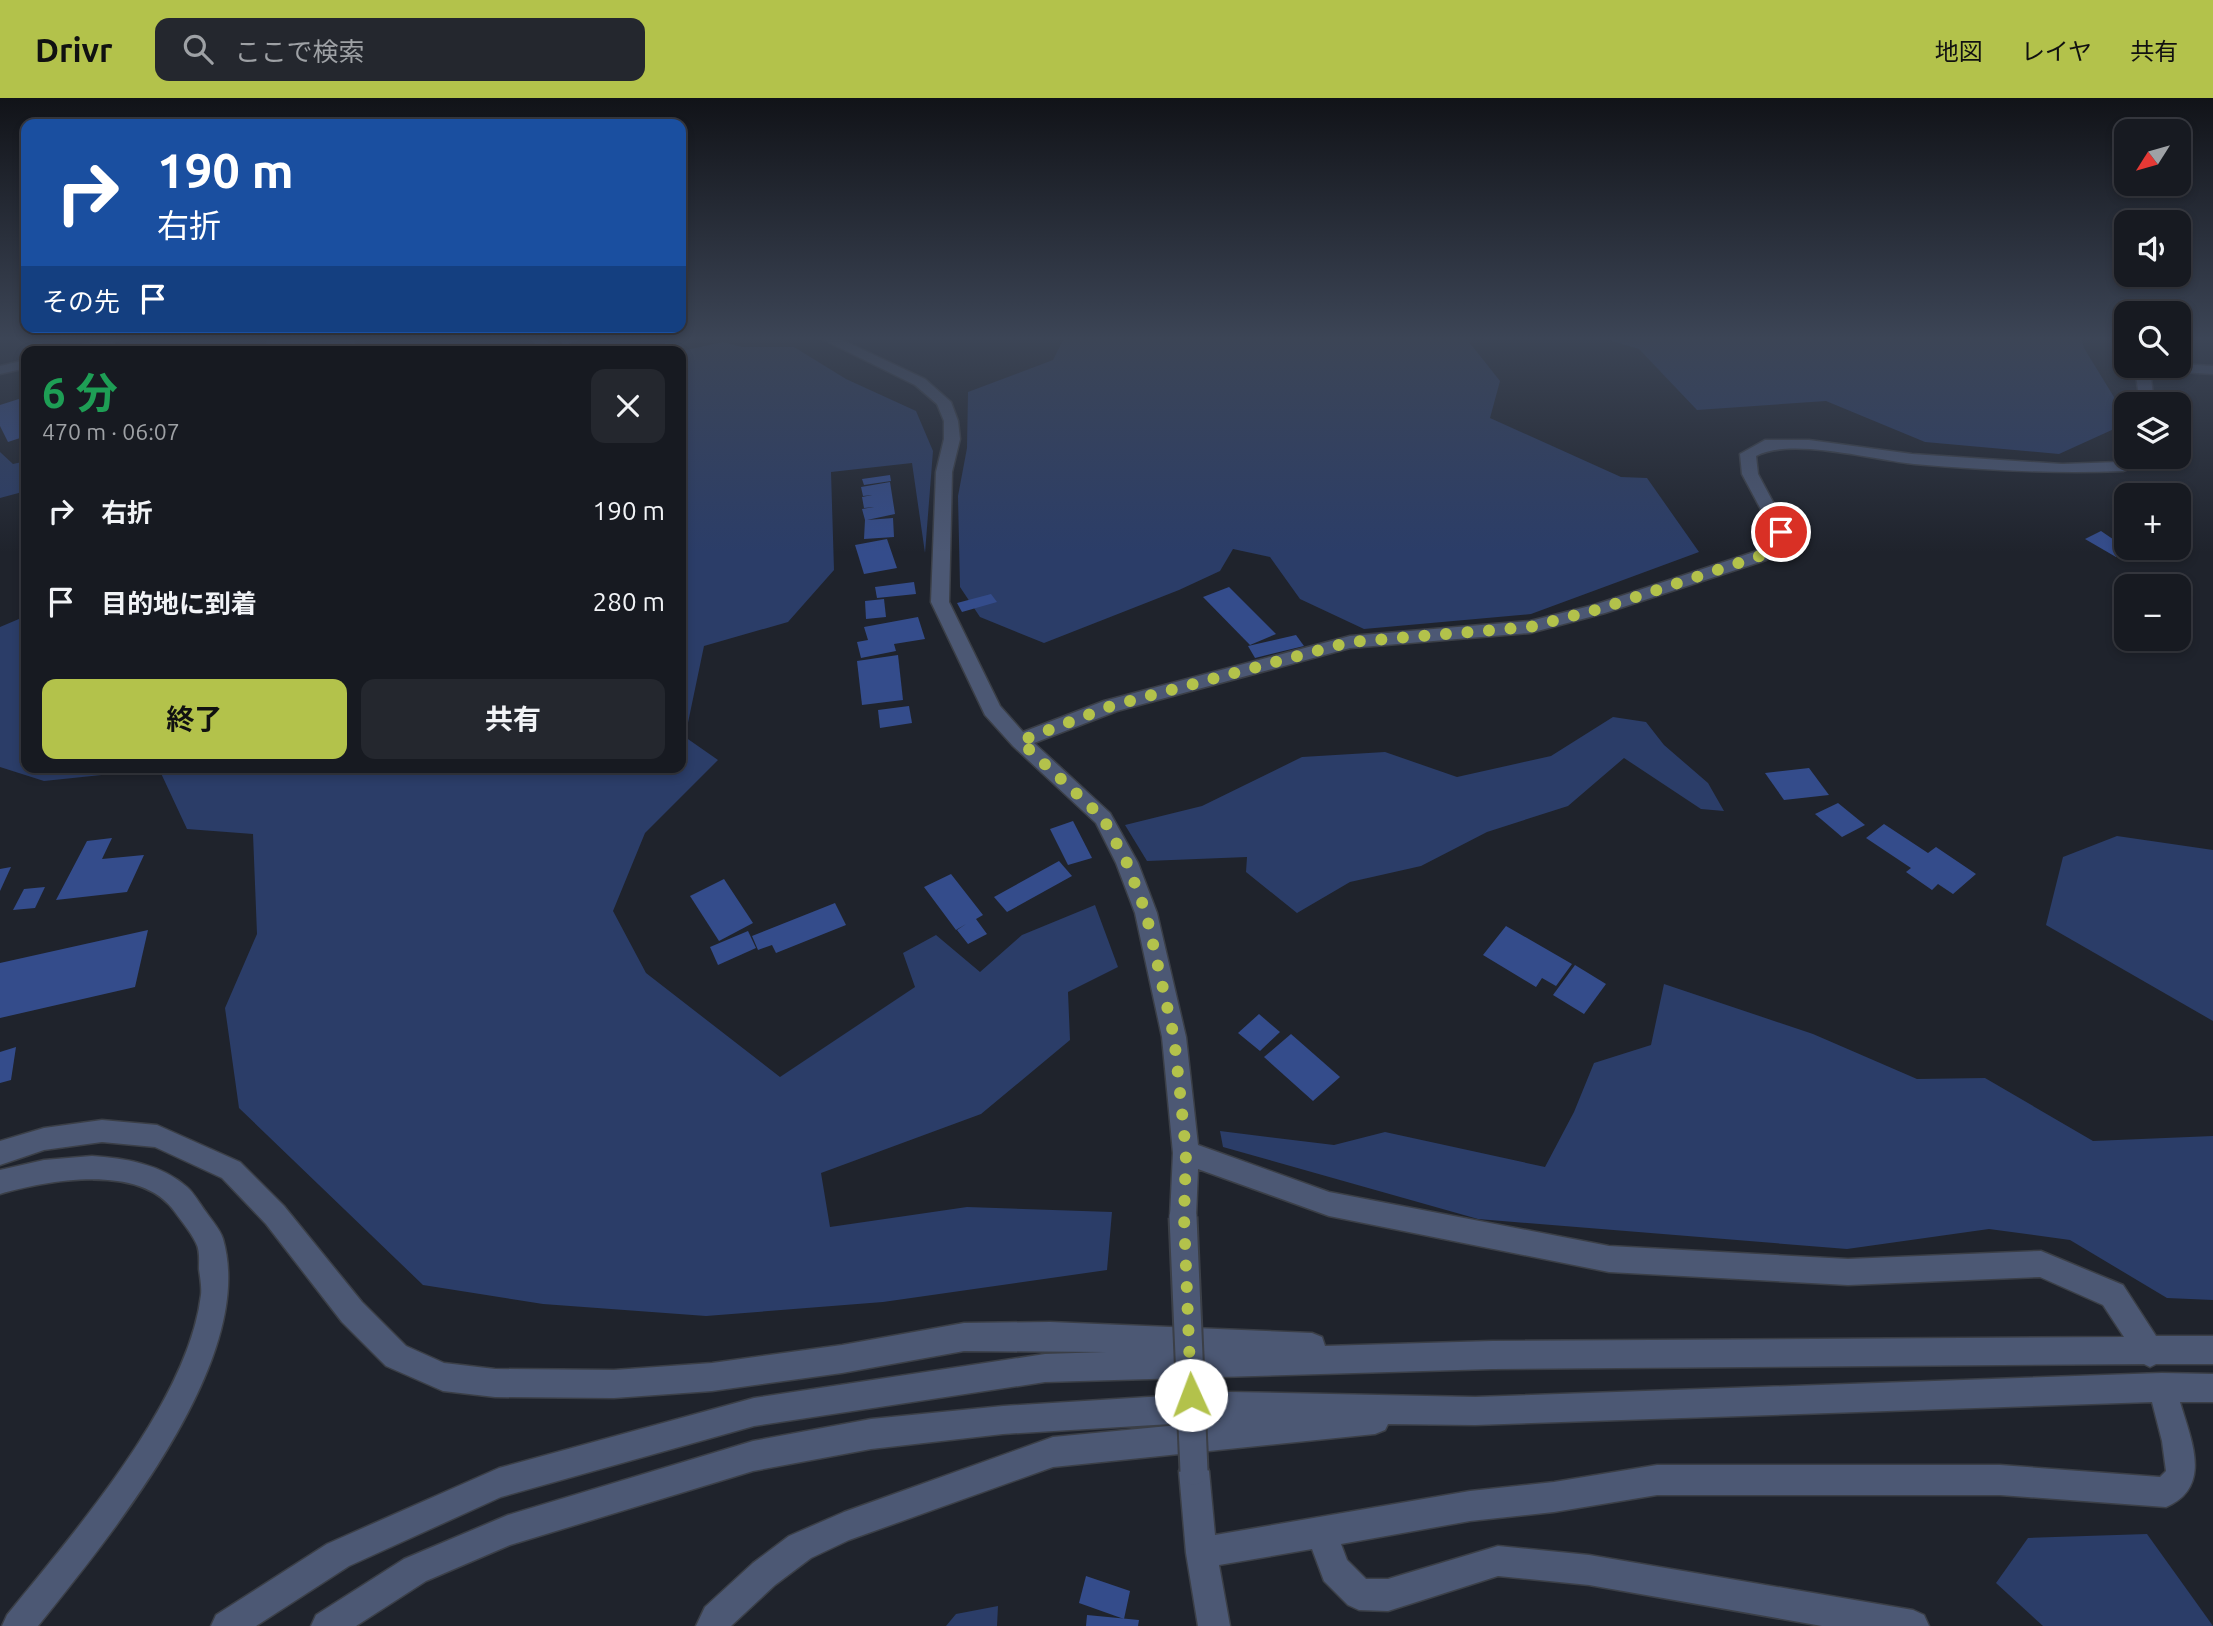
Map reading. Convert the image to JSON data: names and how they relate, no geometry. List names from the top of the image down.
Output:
{
  "north": "bottom left",
  "page": {
    "header": "Drivr",
    "search": "ここで検索",
    "nav": ["地図", "レイヤ", "共有"],
    "map_buttons": ["+", "−"],
    "turn": ["190 m", "右折"],
    "then": "その先",
    "heading": ["6 分", "470 m · 06:07"],
    "list": [
      {
        "name": "右折",
        "value": "190 m"
      },
      {
        "name": "目的地に到着",
        "value": "280 m"
      }
    ],
    "buttons": ["終了", "共有"]
  }
}
